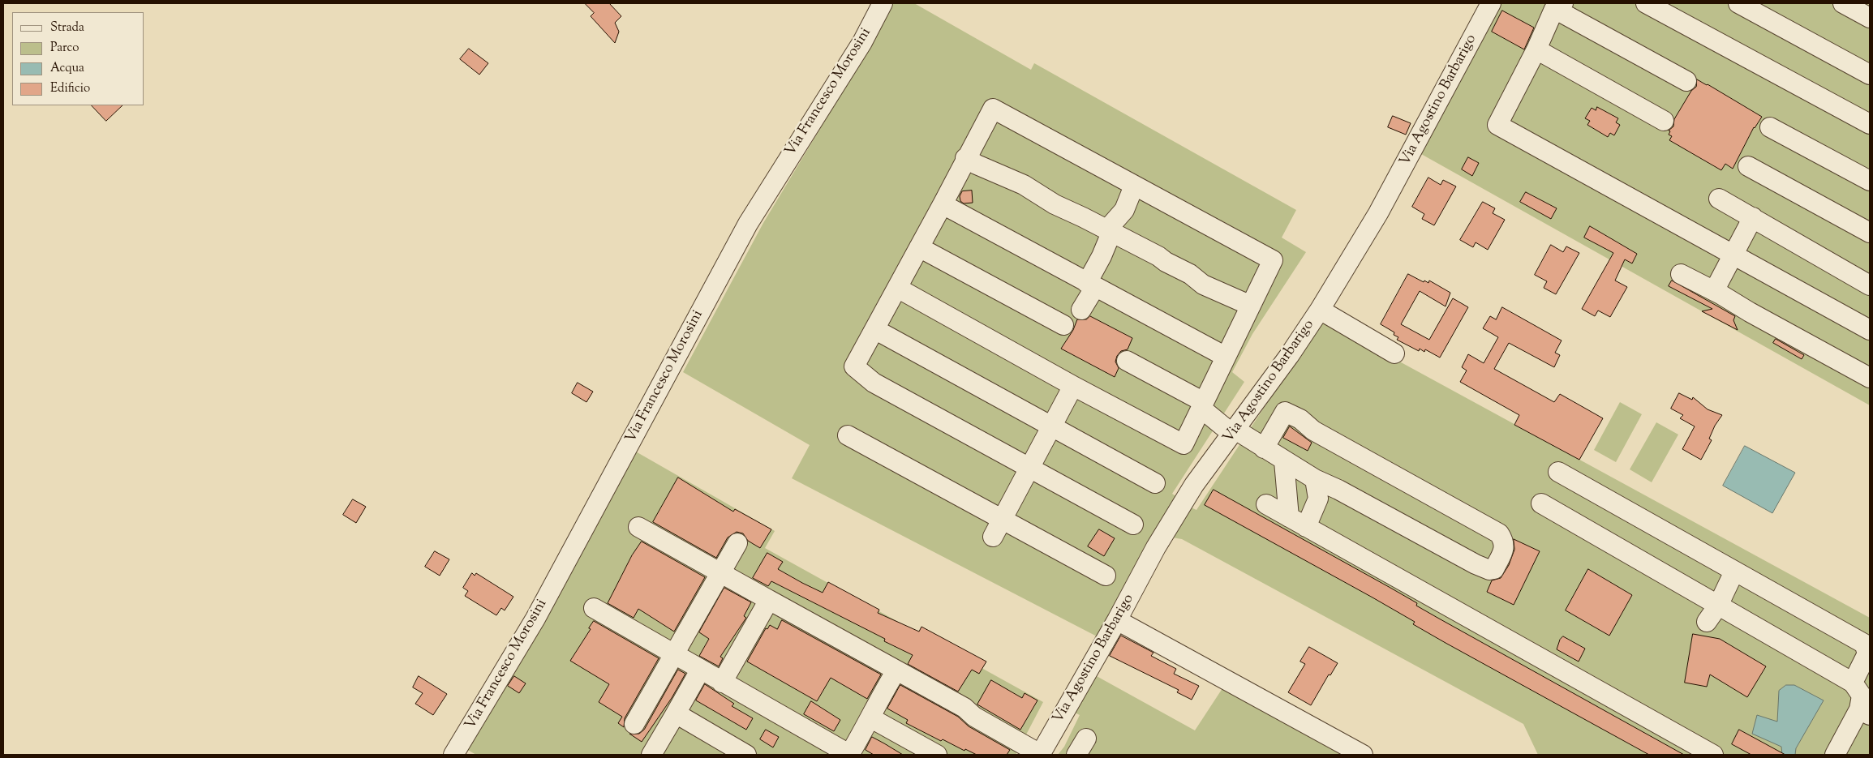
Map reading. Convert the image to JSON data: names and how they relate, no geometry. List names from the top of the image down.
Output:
{
  "streets": {
    "street": ["Via Francesco Morosini", "Via Agostino Barbarigo"]
  },
  "legend": [
    "Strada",
    "Parco",
    "Acqua",
    "Edificio"
  ]
}
